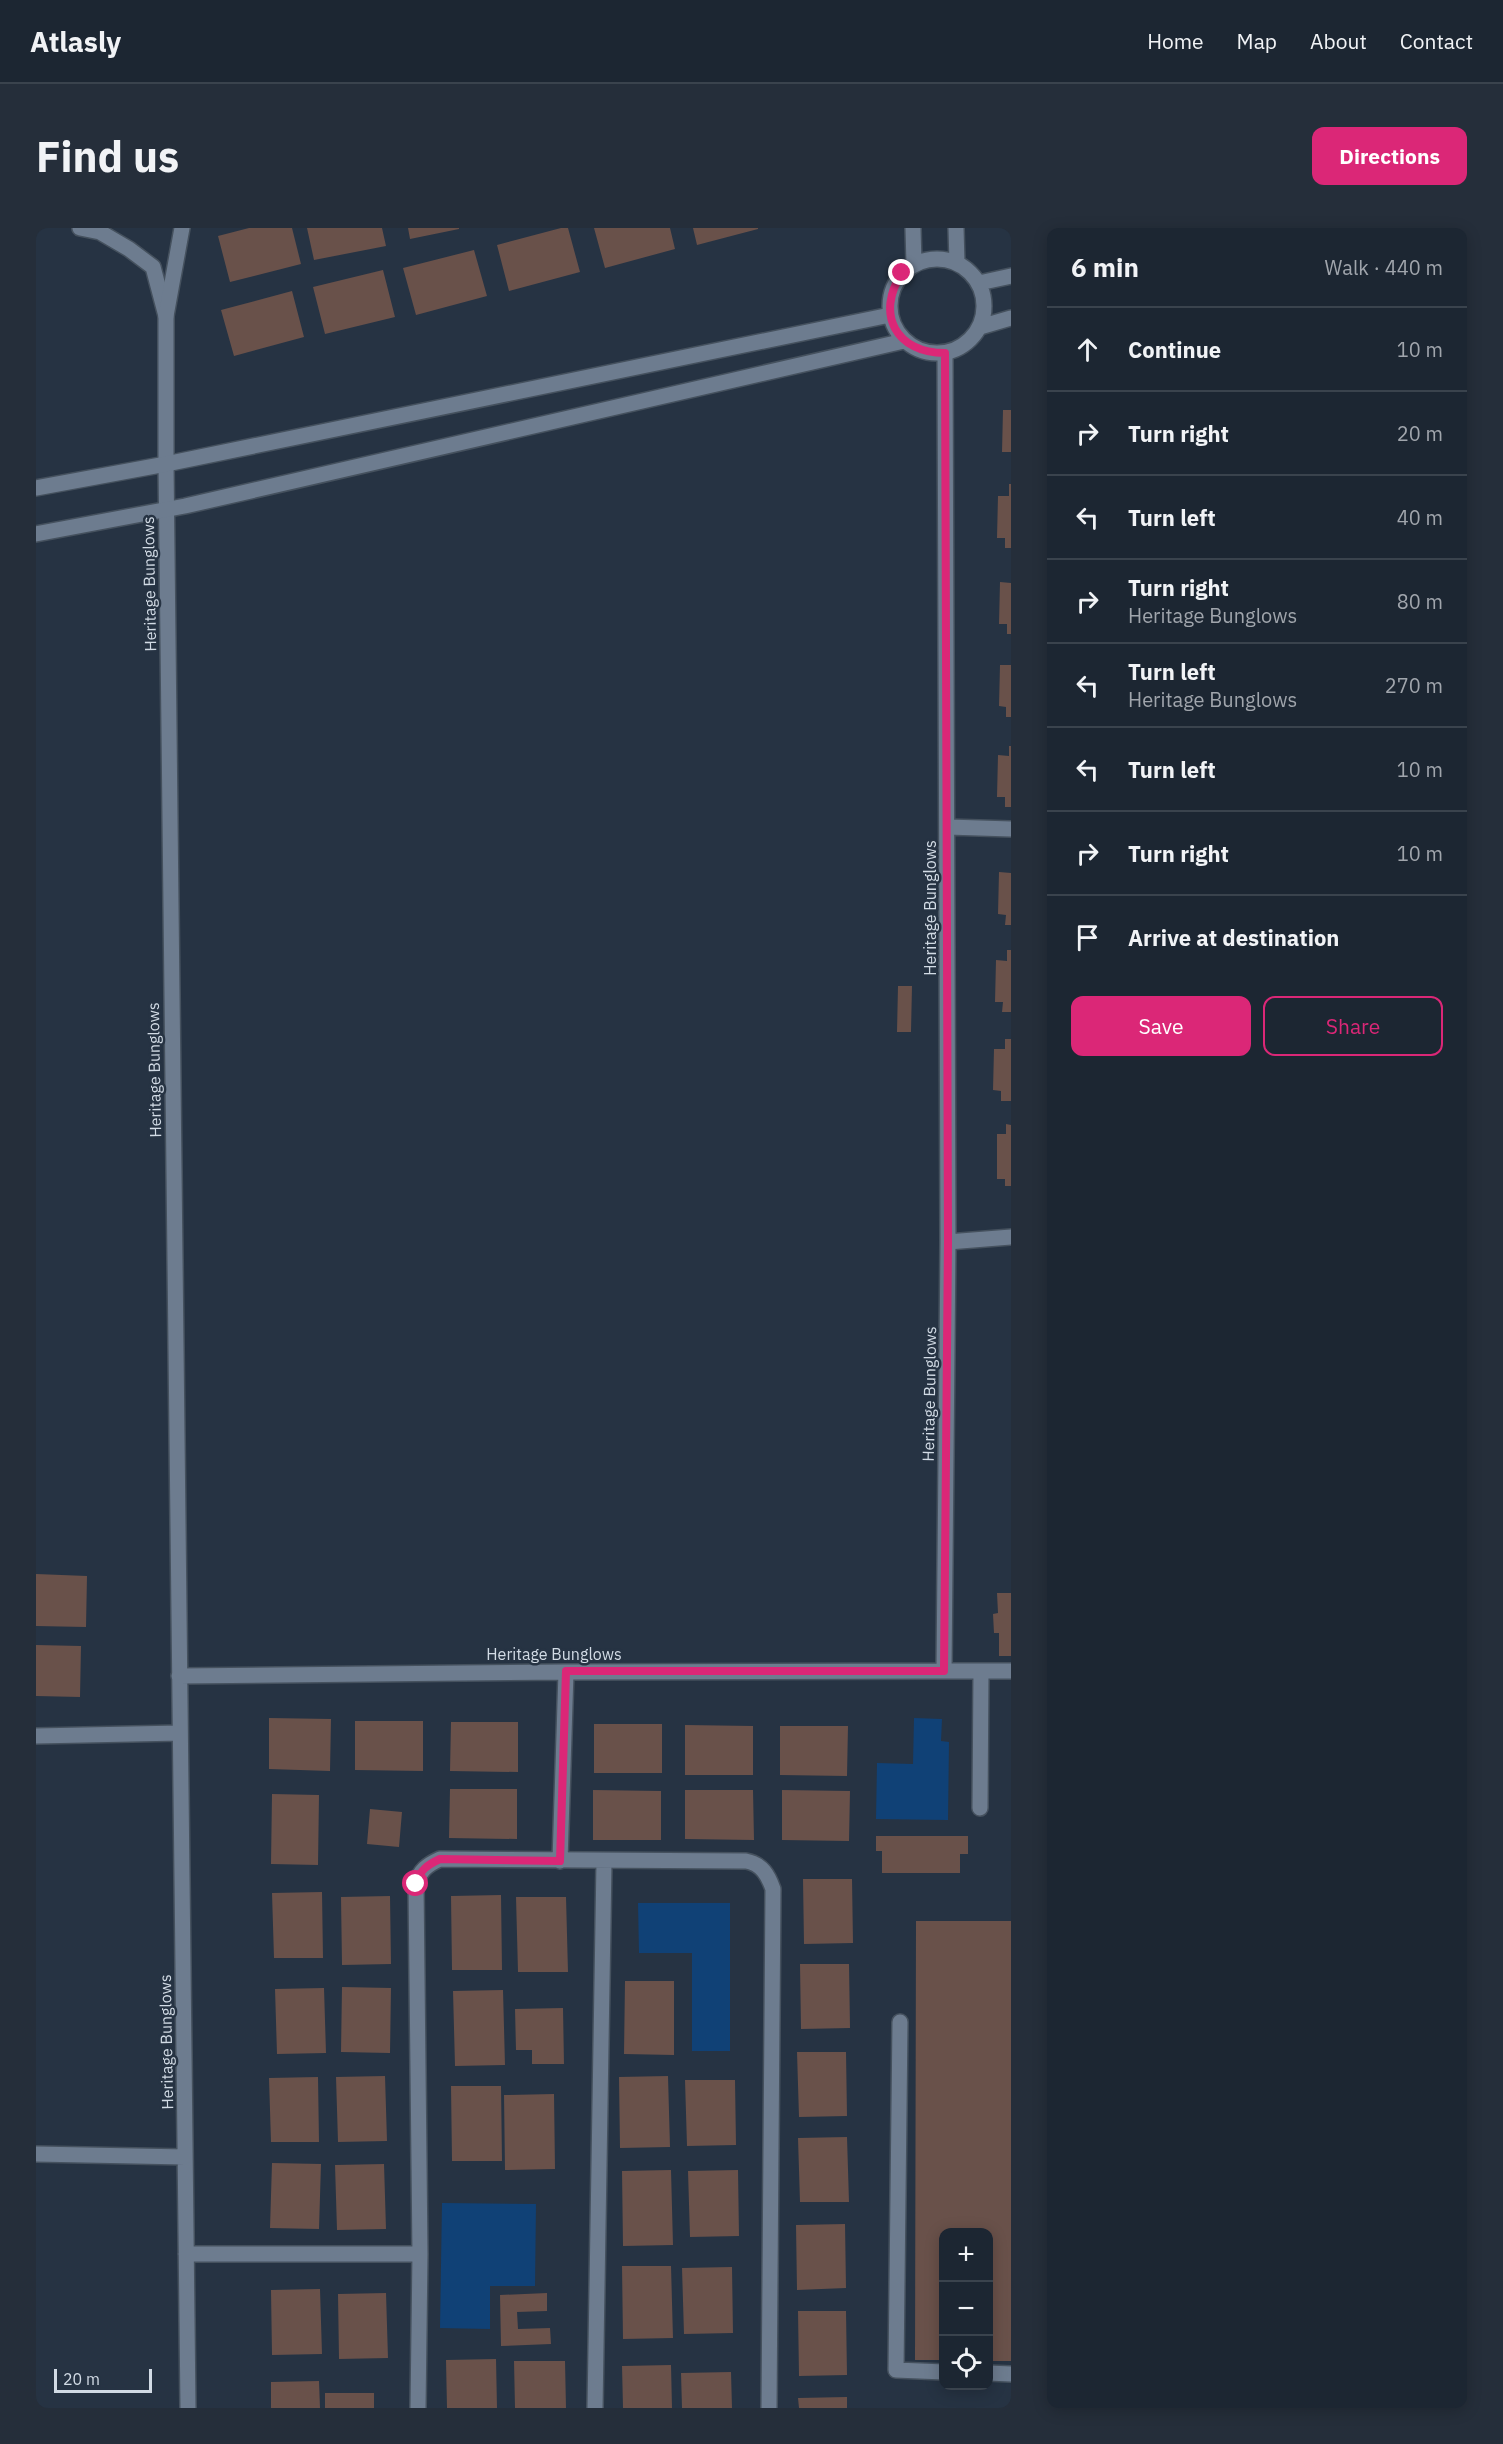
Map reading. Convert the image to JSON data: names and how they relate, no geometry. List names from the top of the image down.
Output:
{
  "streets": {
    "street": ["Heritage Bunglows"]
  },
  "scale_bar": "20 m",
  "page": {
    "header": "Atlasly",
    "nav": [
      "Home",
      "Map",
      "About",
      "Contact"
    ],
    "buttons": [
      "Directions",
      ["Save", "Share"]
    ],
    "title": "Find us",
    "heading": ["6 min", "Walk · 440 m"],
    "list": [
      ["Continue", "10 m"],
      ["Turn right", "20 m"],
      ["Turn left", "40 m"],
      ["Turn right", "Heritage Bunglows", "80 m"],
      ["Turn left", "Heritage Bunglows", "270 m"],
      ["Turn left", "10 m"],
      ["Turn right", "10 m"],
      "Arrive at destination"
    ],
    "map_buttons": ["+", "−"],
    "scale": "20 m"
  }
}
